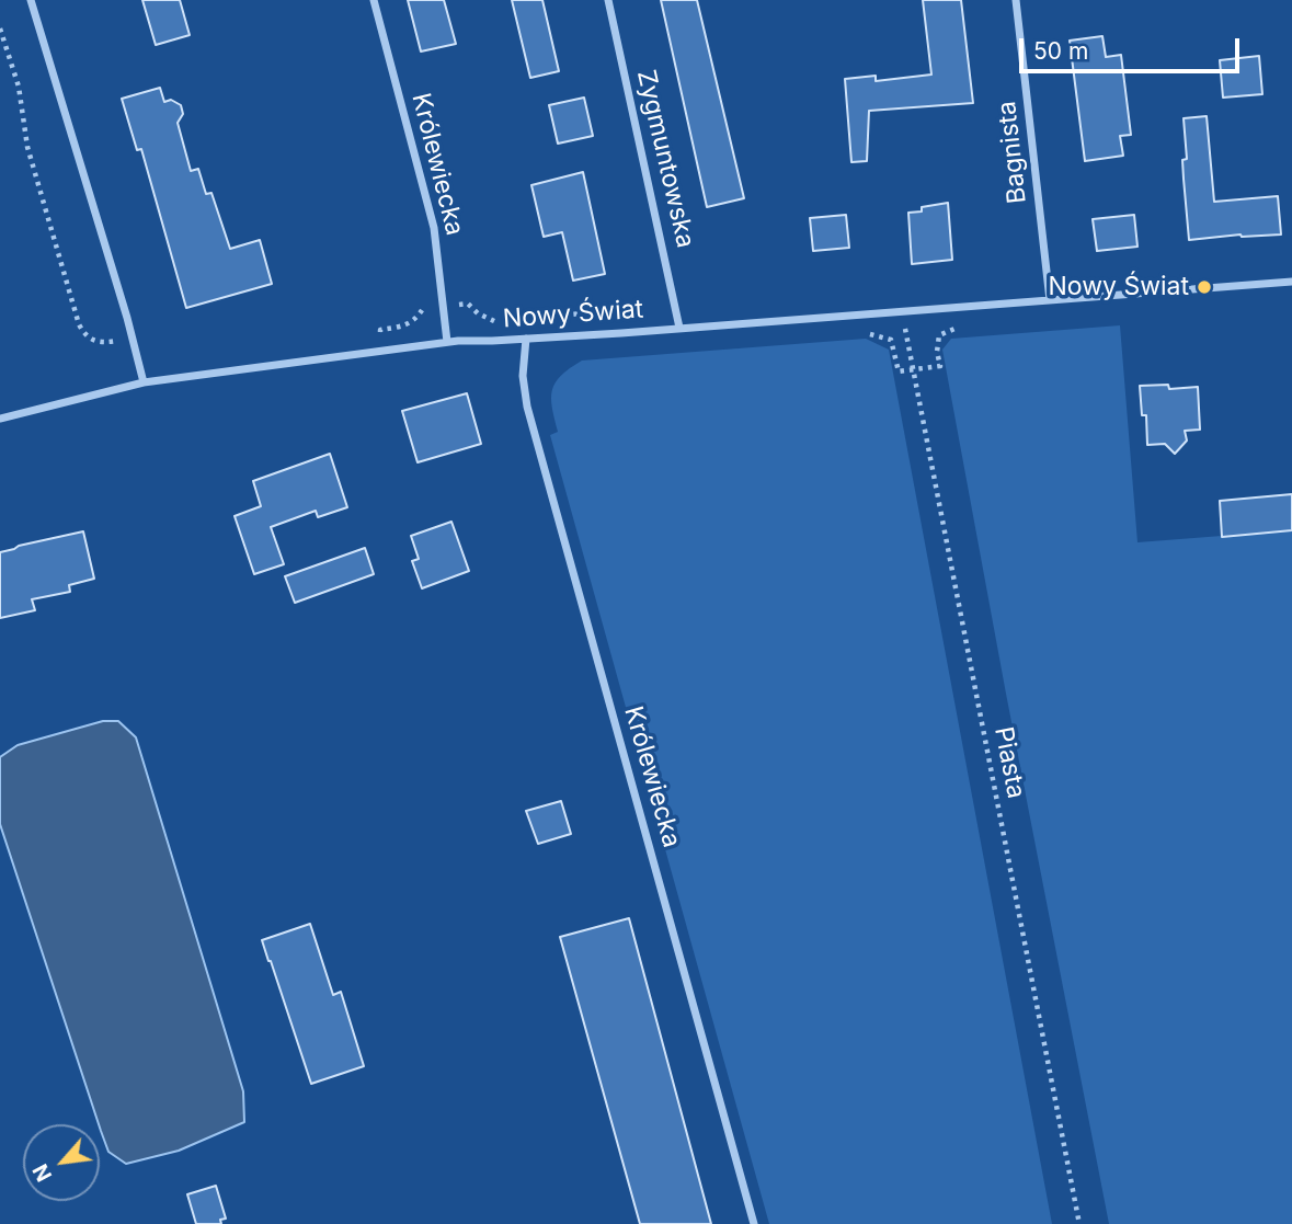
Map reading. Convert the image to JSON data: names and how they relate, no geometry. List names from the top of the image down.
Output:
{
  "streets": {
    "street": [
      "Bagnista",
      "Zygmuntowska",
      "Królewiecka",
      "Nowy Świat"
    ],
    "path": ["Piasta"]
  },
  "crossings": [
    ["Bagnista", "Nowy Świat"],
    ["Zygmuntowska", "Nowy Świat"],
    ["Królewiecka", "Nowy Świat"],
    ["Nowy Świat", "Piasta"]
  ],
  "places": ["Nowy Świat"],
  "scale_bar": "50 m",
  "north": "bottom left"
}
